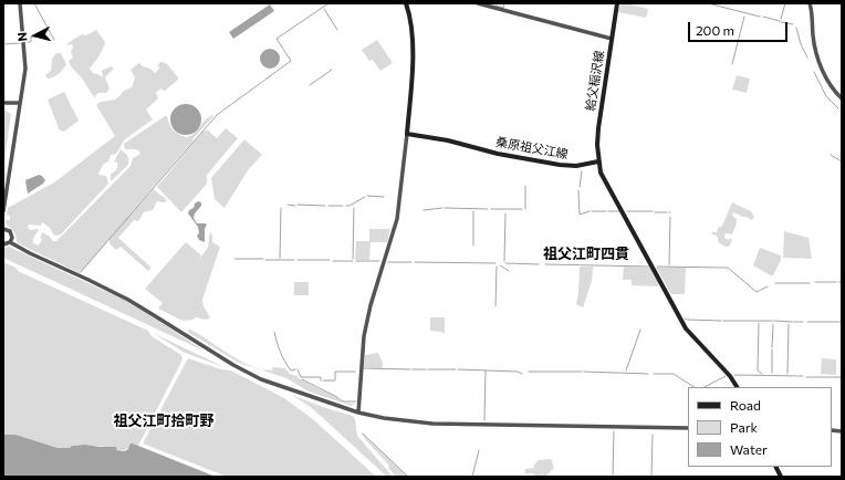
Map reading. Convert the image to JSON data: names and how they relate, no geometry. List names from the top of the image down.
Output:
{
  "streets": {
    "main road": ["給父稲沢線", "桑原祖父江線"]
  },
  "crossings": [
    ["給父稲沢線", "桑原祖父江線"]
  ],
  "districts": ["祖父江町四貫", "祖父江町拾町野"],
  "legend": ["Road", "Park", "Water"],
  "scale_bar": "200 m",
  "north": "left"
}
